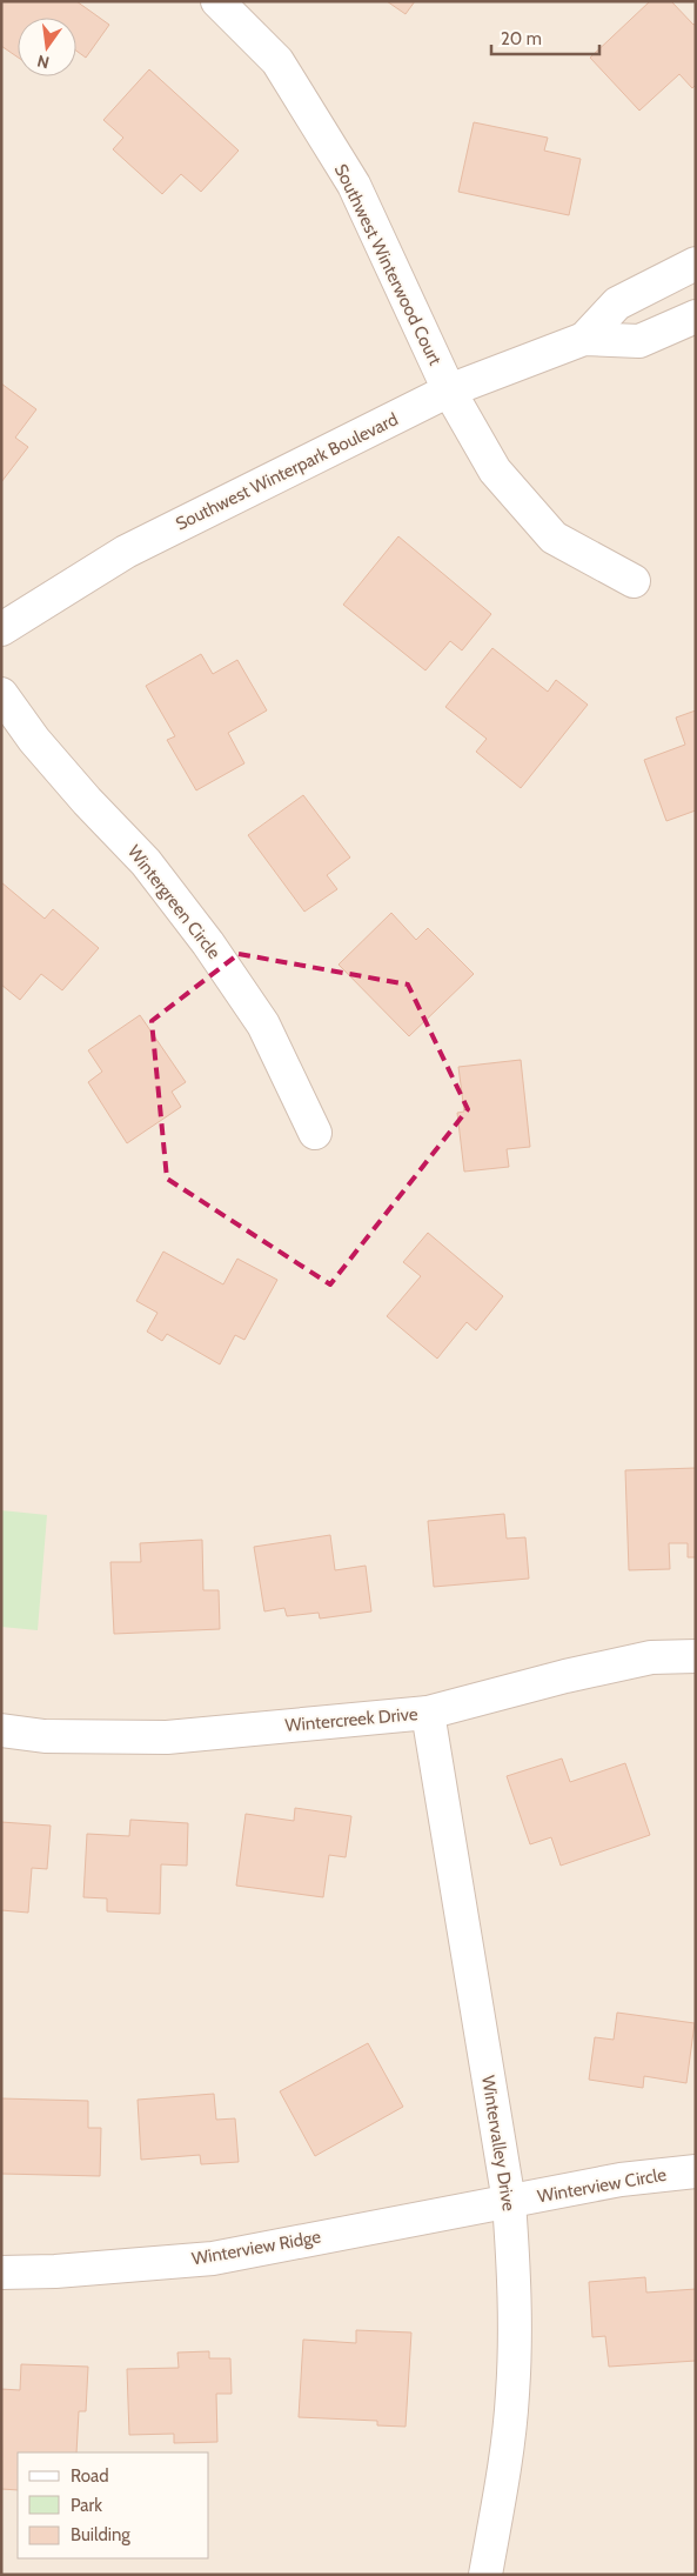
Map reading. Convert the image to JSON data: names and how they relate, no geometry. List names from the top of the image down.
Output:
{
  "streets": {
    "street": [
      "Southwest Winterwood Court",
      "Southwest Winterpark Boulevard",
      "Wintergreen Circle",
      "Wintercreek Drive",
      "Wintervalley Drive",
      "Winterview Circle",
      "Winterview Ridge"
    ]
  },
  "crossings": [
    ["Southwest Winterwood Court", "Southwest Winterpark Boulevard"],
    ["Wintercreek Drive", "Wintervalley Drive"],
    ["Wintervalley Drive", "Winterview Circle"],
    ["Wintervalley Drive", "Winterview Ridge"],
    ["Winterview Circle", "Winterview Ridge"]
  ],
  "legend": ["Road", "Park", "Building"],
  "scale_bar": "20 m",
  "north": "bottom"
}
